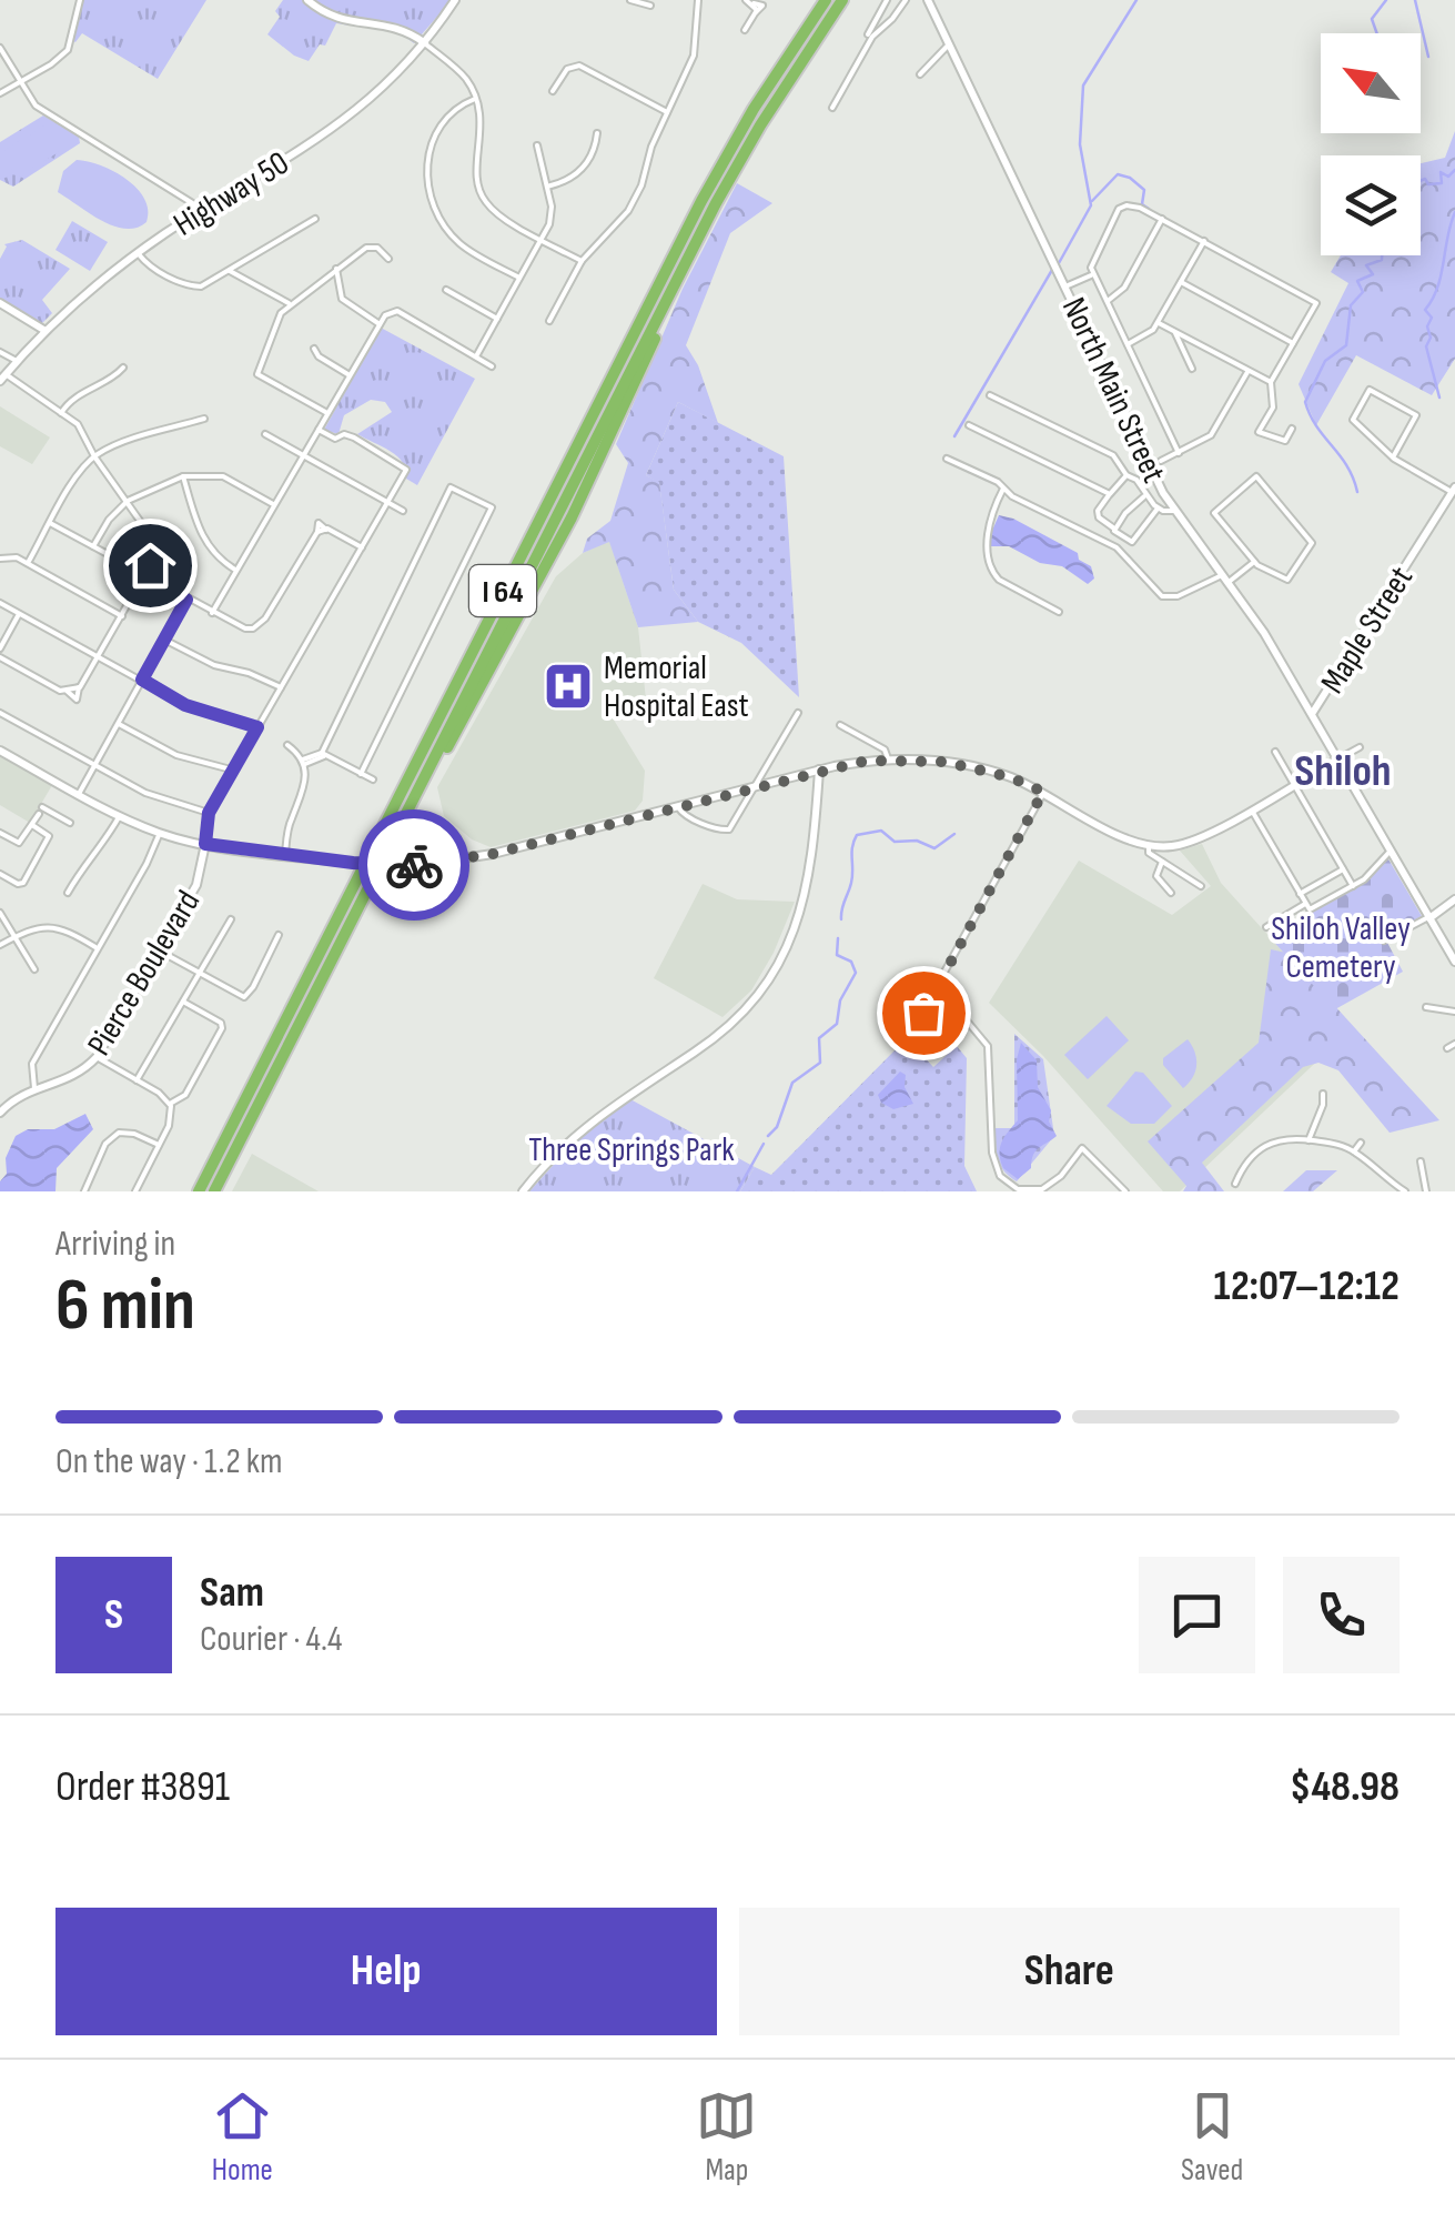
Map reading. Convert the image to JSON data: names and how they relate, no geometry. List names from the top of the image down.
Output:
{
  "streets": {
    "highway": ["I 64"],
    "main road": [
      "Highway 50",
      "North Main Street",
      "Maple Street",
      "Pierce Boulevard"
    ]
  },
  "crossings": [
    ["North Main Street", "Maple Street"]
  ],
  "districts": ["Shiloh"],
  "parks": ["Shiloh Valley Cemetery", "Three Springs Park"],
  "places": {
    "hospital": ["Memorial Hospital East"]
  },
  "north": "top left",
  "page": {
    "heading": ["6 min", "Arriving in", "12:07–12:12"],
    "panel": [
      "Sam",
      "Courier · 4.4",
      "Order #3891",
      "$48.98"
    ],
    "bar": "On the way · 1.2 km",
    "round": "S",
    "buttons": ["Help", "Share"],
    "tabs": ["Home", "Map", "Saved"]
  }
}
